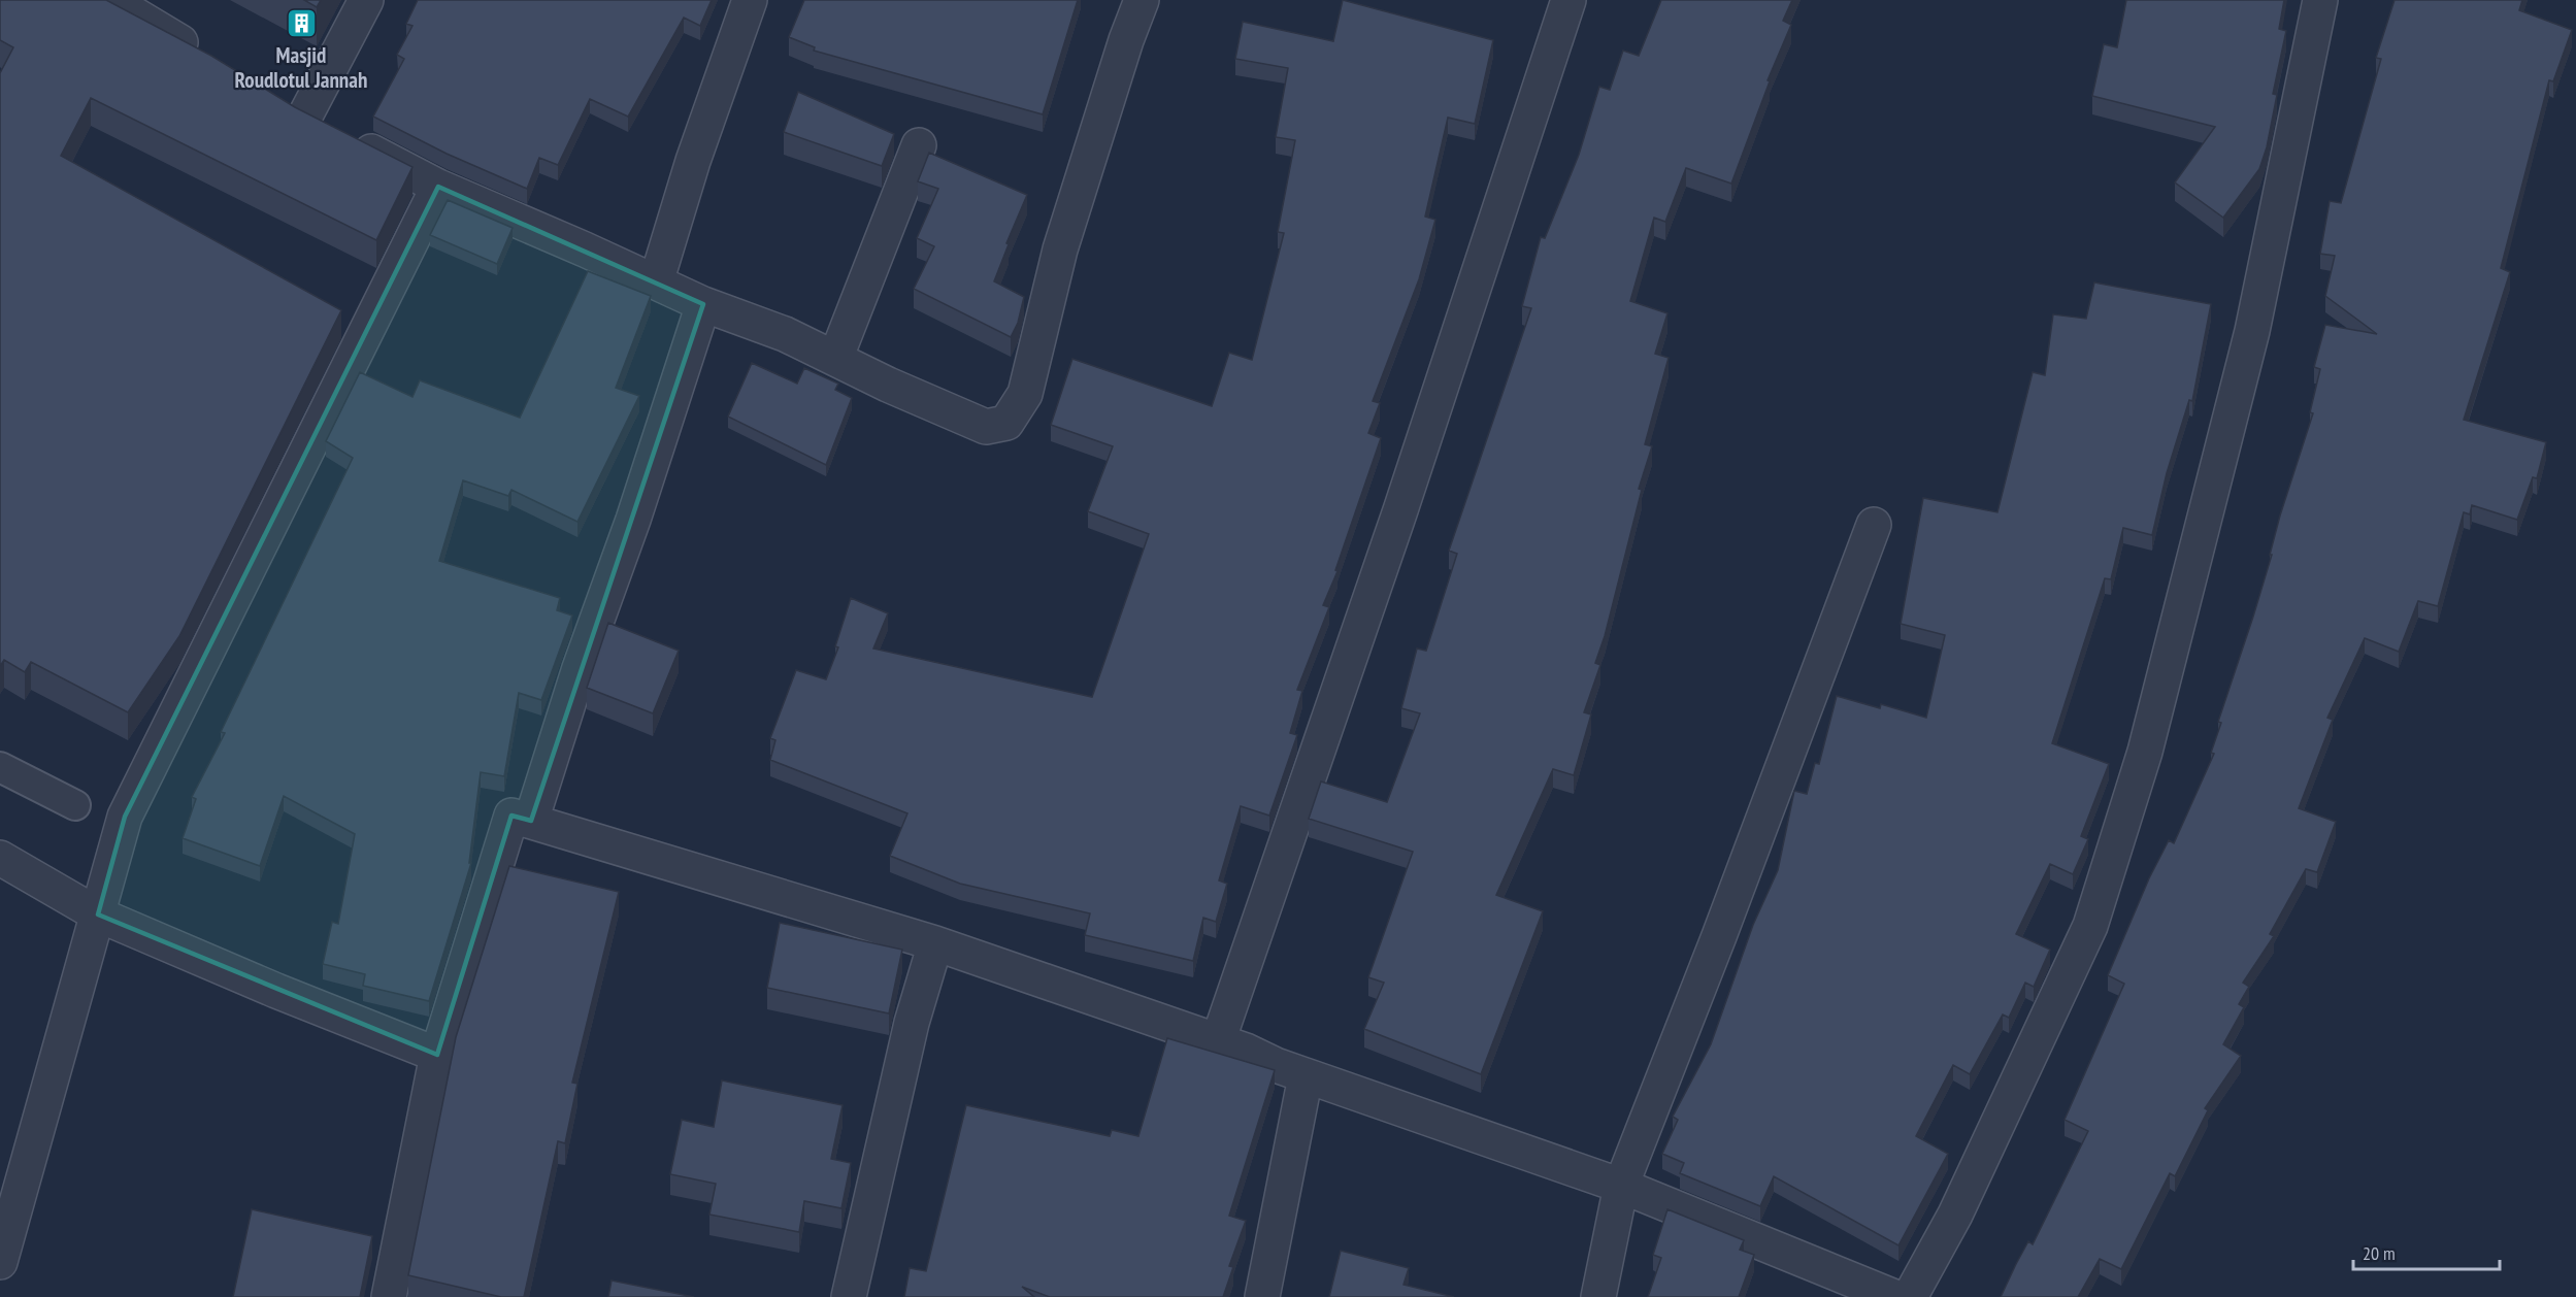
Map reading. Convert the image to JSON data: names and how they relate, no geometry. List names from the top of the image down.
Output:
{
  "places": {
    "building": ["Masjid Roudlotul Jannah"]
  },
  "scale_bar": "20 m"
}
